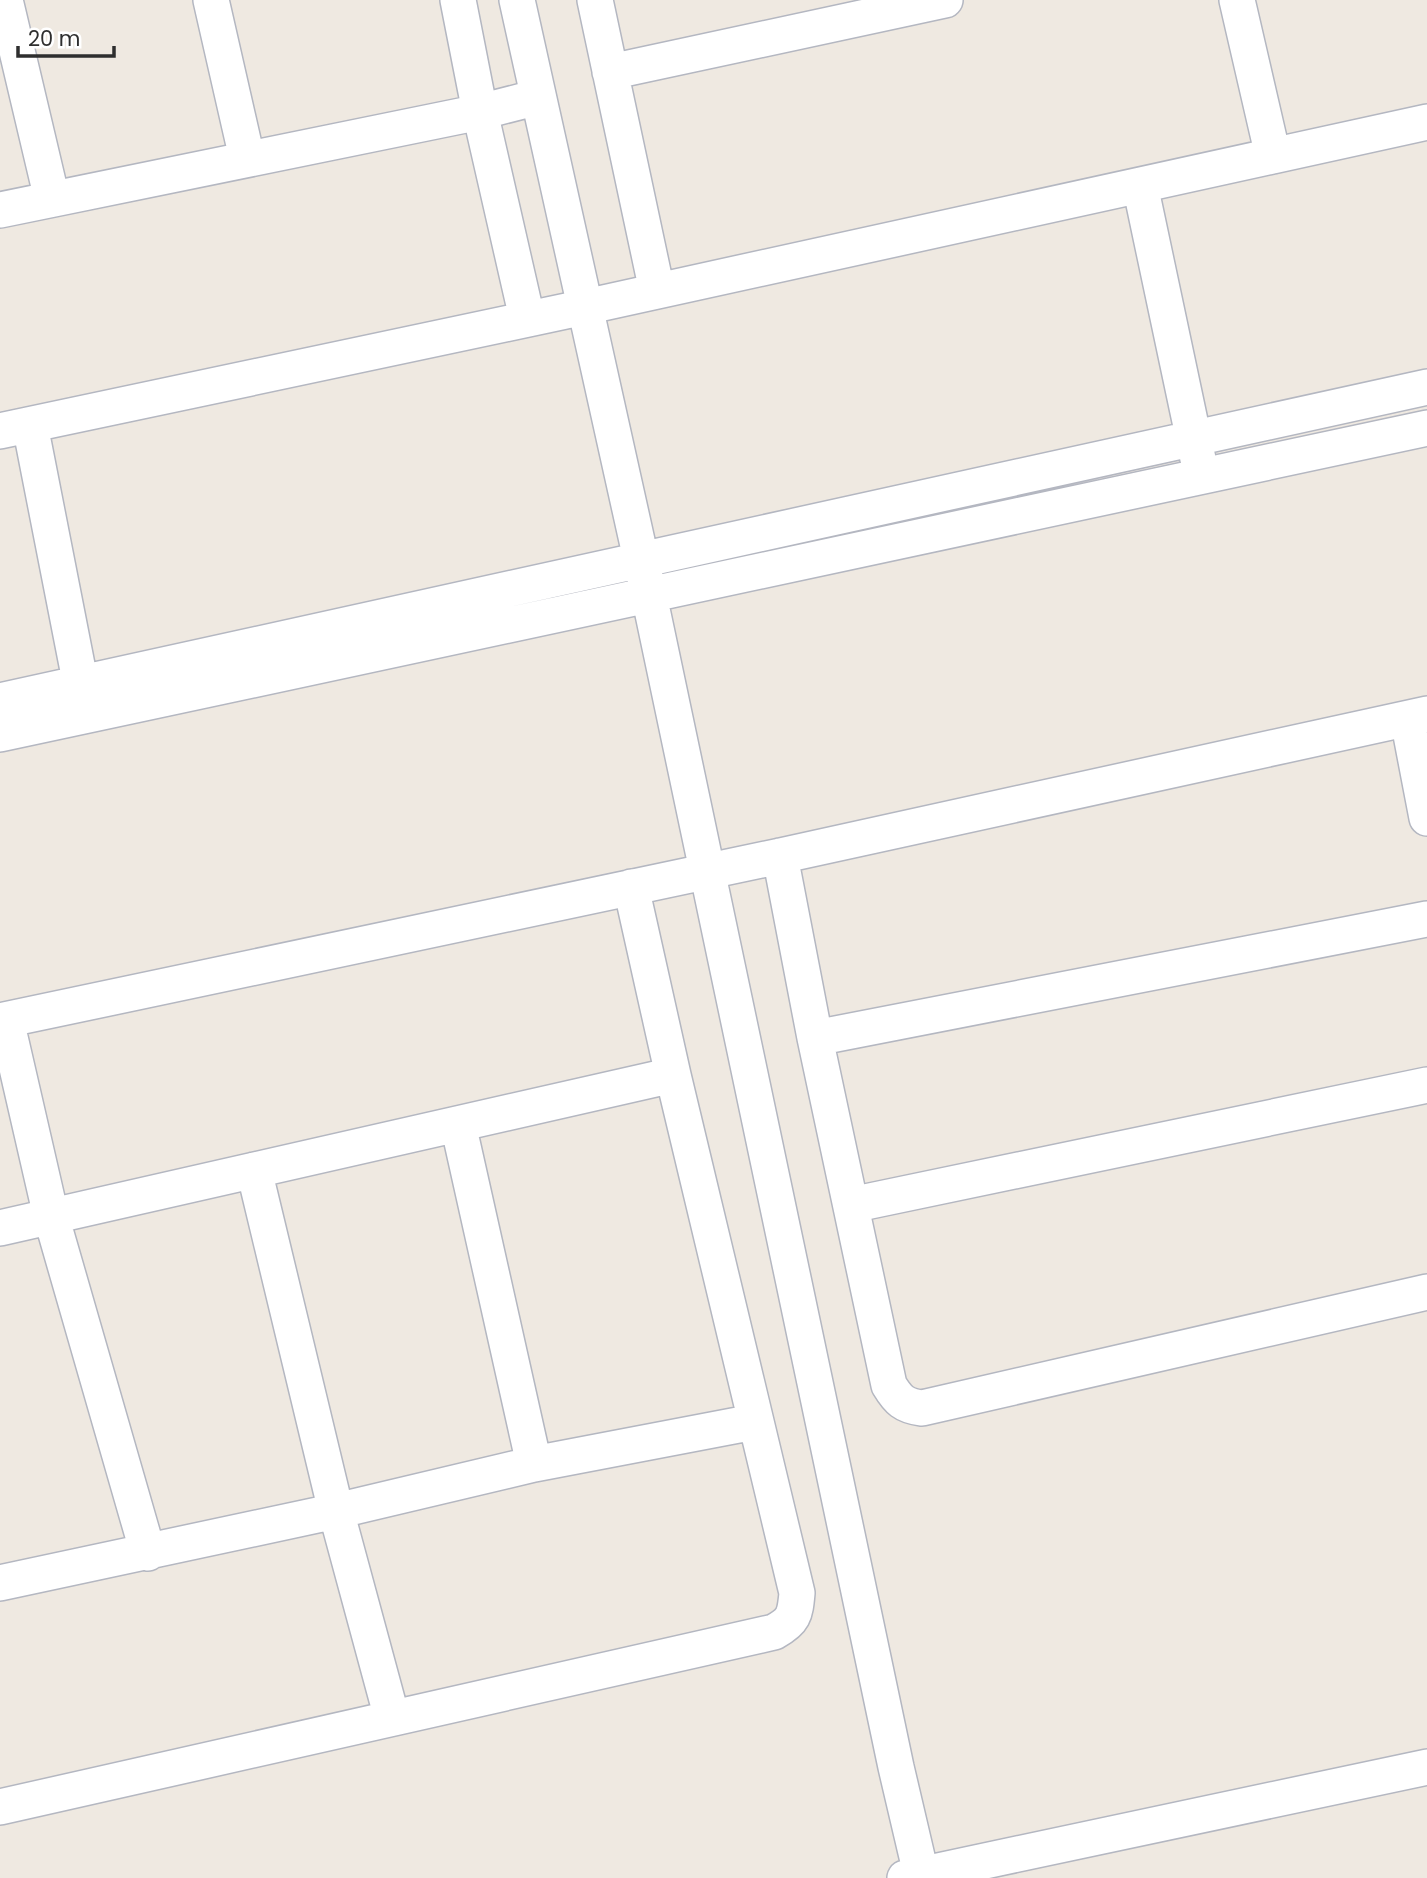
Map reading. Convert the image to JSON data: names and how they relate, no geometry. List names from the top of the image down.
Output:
{
  "scale_bar": "20 m"
}
